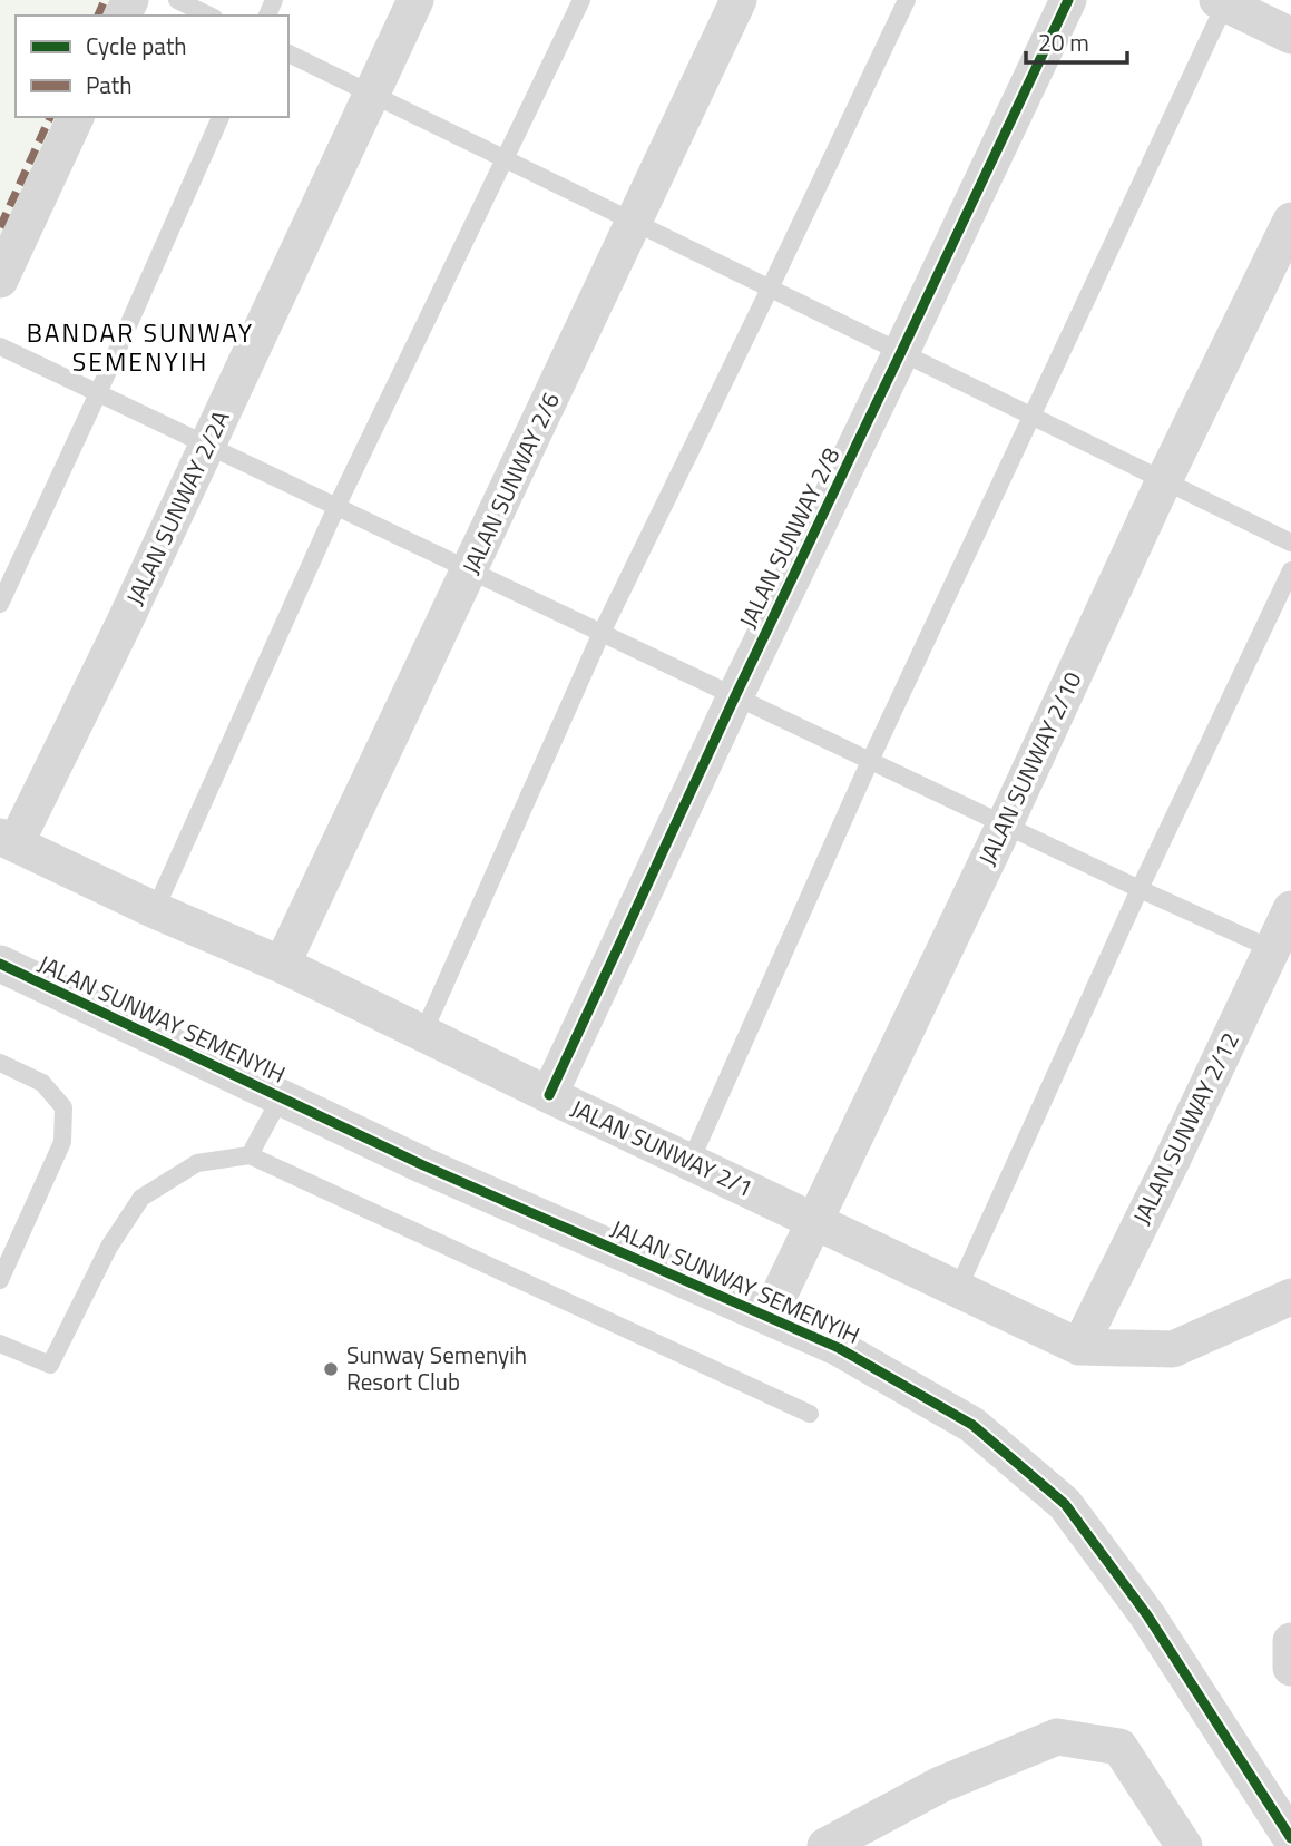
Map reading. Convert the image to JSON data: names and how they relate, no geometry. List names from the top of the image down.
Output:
{
  "streets": {
    "street": [
      "JALAN SUNWAY 2/6",
      "JALAN SUNWAY 2/2A",
      "JALAN SUNWAY 2/8",
      "JALAN SUNWAY 2/10",
      "JALAN SUNWAY SEMENYIH",
      "JALAN SUNWAY 2/12",
      "JALAN SUNWAY 2/1"
    ]
  },
  "crossings": [
    ["JALAN SUNWAY 2/6", "JALAN SUNWAY 2/1"],
    ["JALAN SUNWAY 2/2A", "JALAN SUNWAY 2/1"],
    ["JALAN SUNWAY 2/8", "JALAN SUNWAY 2/1"],
    ["JALAN SUNWAY 2/10", "JALAN SUNWAY SEMENYIH"],
    ["JALAN SUNWAY 2/10", "JALAN SUNWAY 2/1"],
    ["JALAN SUNWAY 2/12", "JALAN SUNWAY 2/1"]
  ],
  "districts": ["BANDAR SUNWAY SEMENYIH"],
  "places": ["Sunway Semenyih Resort Club"],
  "legend": ["Cycle path", "Path"],
  "scale_bar": "20 m"
}
